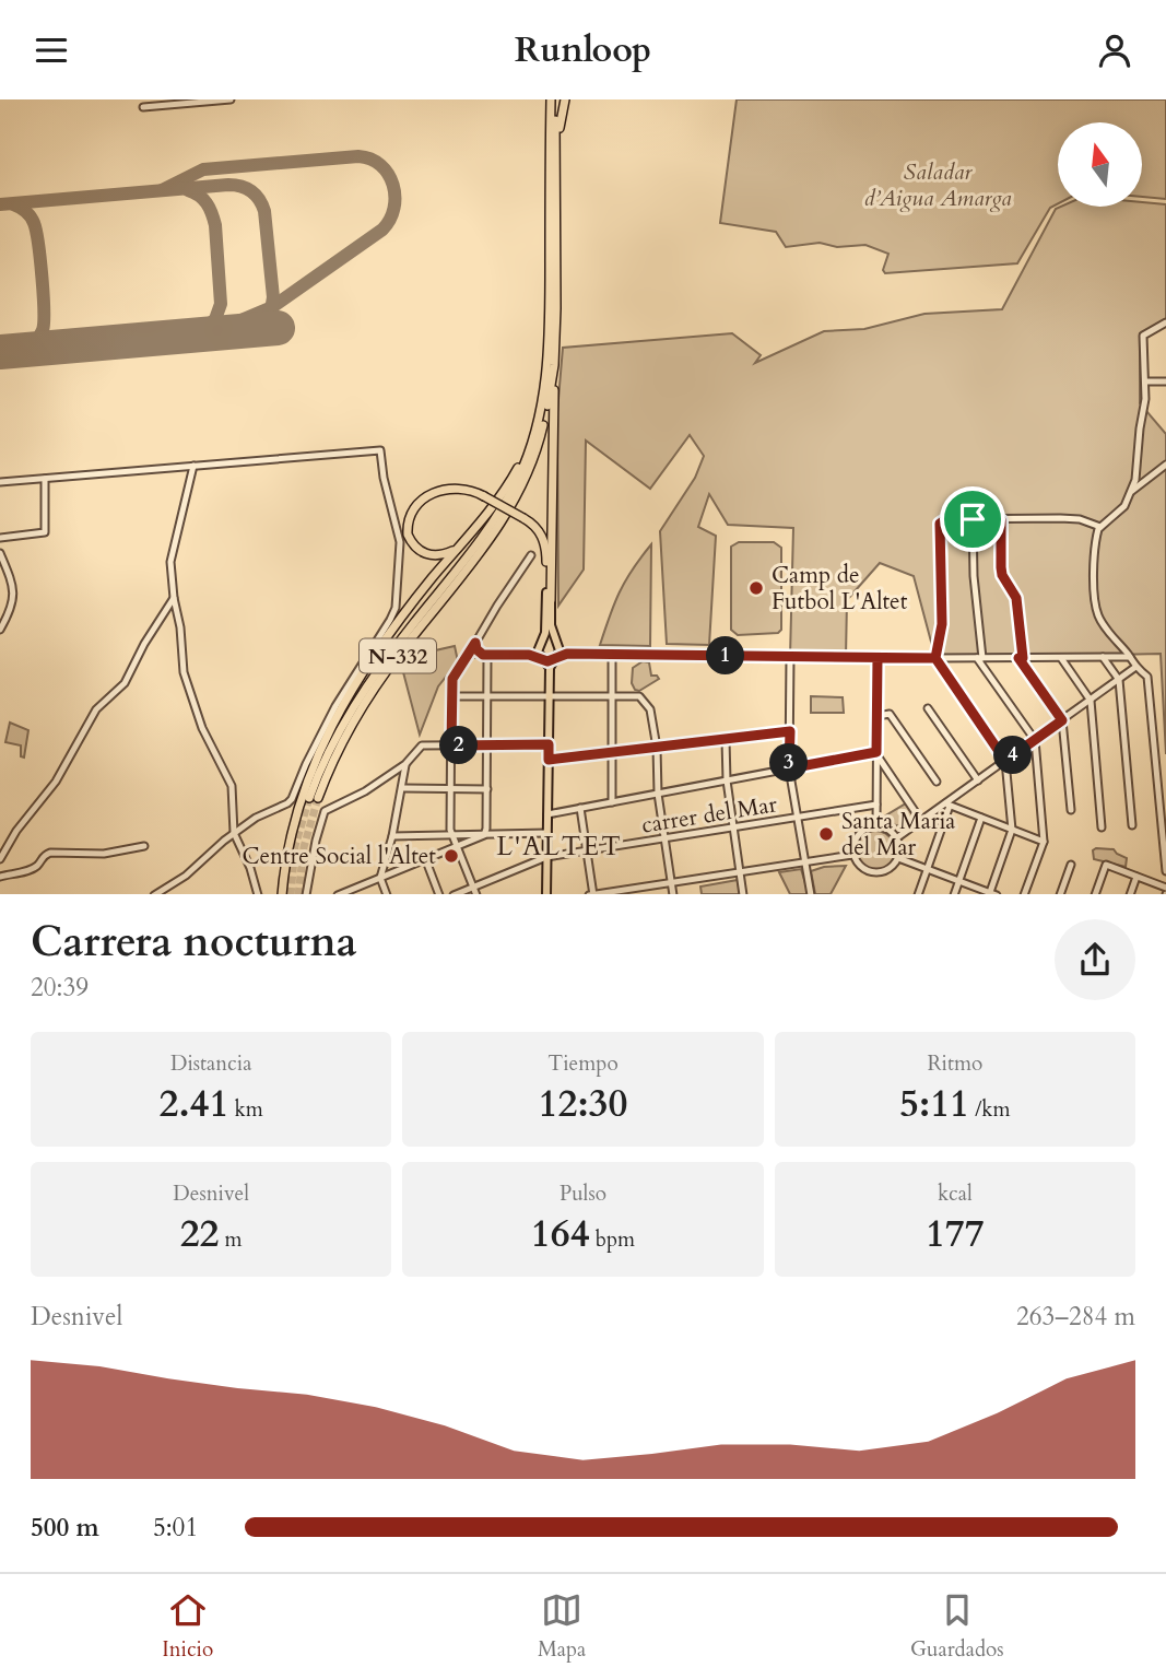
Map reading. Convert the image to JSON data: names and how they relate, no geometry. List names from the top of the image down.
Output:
{
  "streets": {
    "highway": ["N-332"],
    "street": ["carrer del Mar"]
  },
  "districts": ["L'ALTET"],
  "parks": ["Saladar d’Aigua Amarga"],
  "places": ["Camp de Futbol L'Altet", "Santa Maria del Mar", "Centre Social l'Altet"],
  "north": "top",
  "page": {
    "header": "Runloop",
    "pins": [
      "1",
      "2",
      "4",
      "3"
    ],
    "heading": ["Carrera nocturna", "20:39"],
    "stats": [
      ["Distancia", "2.41 km"],
      ["Tiempo", "12:30"],
      ["Ritmo", "5:11 /km"],
      ["Desnivel", "22 m"],
      ["Pulso", "164 bpm"],
      ["kcal", "177"]
    ],
    "chart": ["Desnivel", "263–284 m"],
    "list": [
      {
        "name": "500 m",
        "note": "5:01"
      }
    ],
    "tabs": ["Inicio", "Mapa", "Guardados"]
  }
}
